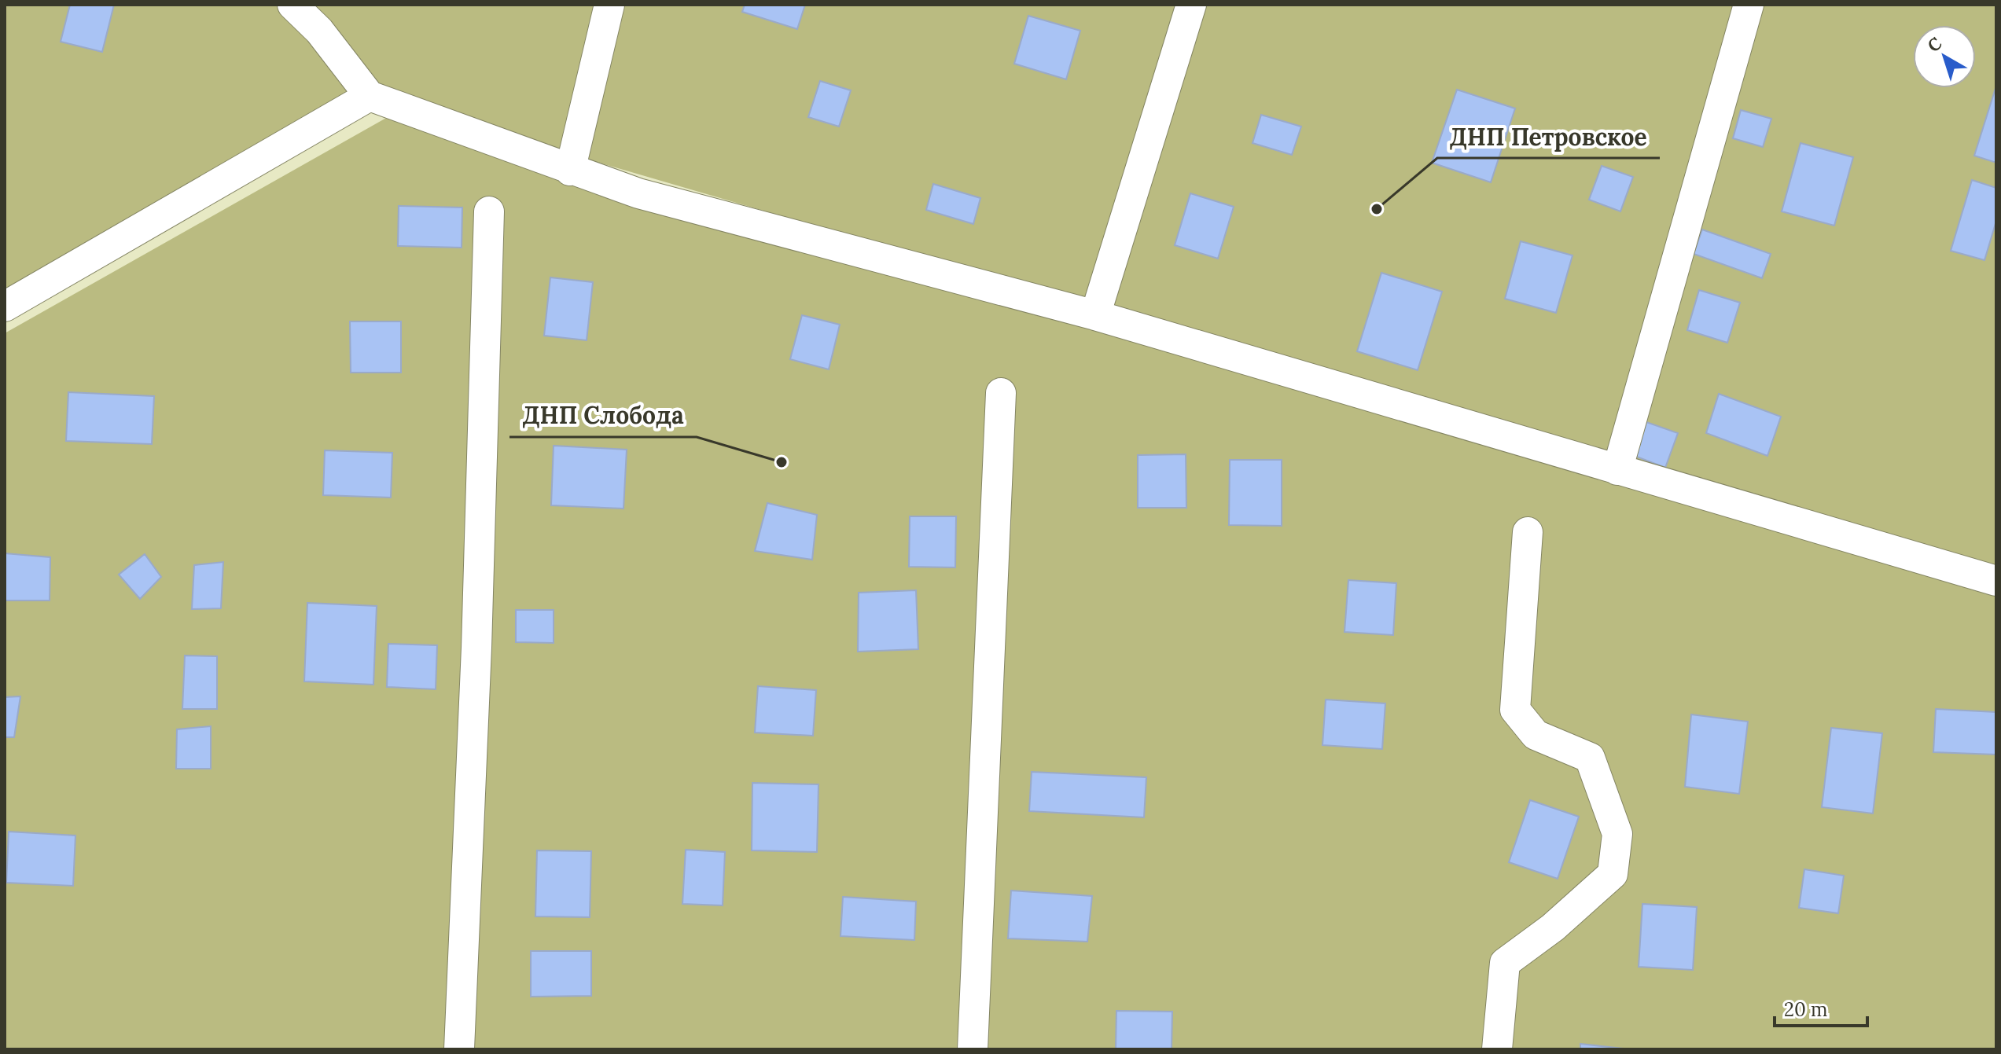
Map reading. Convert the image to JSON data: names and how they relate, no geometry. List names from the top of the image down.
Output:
{
  "places": ["ДНП Петровское", "ДНП Слобода"],
  "scale_bar": "20 m",
  "north": "top left"
}
